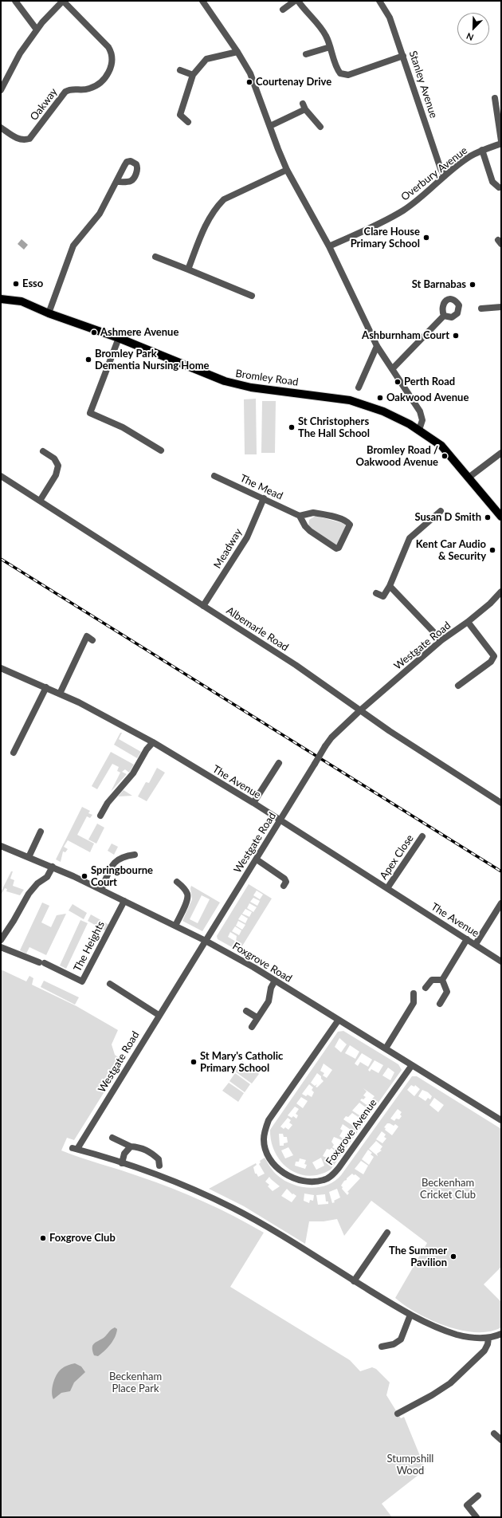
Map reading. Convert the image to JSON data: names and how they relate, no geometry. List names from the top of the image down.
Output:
{
  "streets": {
    "main road": ["Bromley Road"],
    "street": [
      "Stanley Avenue",
      "Oakway",
      "Overbury Avenue",
      "The Mead",
      "Meadway",
      "Albemarle Road",
      "Westgate Road",
      "The Avenue",
      "Apex Close",
      "The Heights",
      "Foxgrove Road",
      "Foxgrove Avenue"
    ]
  },
  "crossings": [
    ["Stanley Avenue", "Overbury Avenue"],
    ["The Mead", "Meadway"],
    ["Meadway", "Albemarle Road"],
    ["Albemarle Road", "Westgate Road"],
    ["Westgate Road", "The Avenue"],
    ["Westgate Road", "Foxgrove Road"],
    ["The Avenue", "Apex Close"],
    ["The Heights", "Foxgrove Road"],
    ["Foxgrove Road", "Foxgrove Avenue"]
  ],
  "parks": ["Beckenham Cricket Club", "Beckenham Place Park", "Stumpshill Wood"],
  "places": [
    "Courtenay Drive",
    "Clare House Primary School",
    "Esso",
    "St Barnabas",
    "Ashmere Avenue",
    "Ashburnham Court",
    "Bromley Park Dementia Nursing Home",
    "Perth Road",
    "Oakwood Avenue",
    "St Christophers The Hall School",
    "Bromley Road / Oakwood Avenue",
    "Susan D Smith",
    "Kent Car Audio & Security",
    "Springbourne Court",
    "St Mary's Catholic Primary School",
    "Foxgrove Club",
    "The Summer Pavilion"
  ],
  "north": "bottom left"
}
